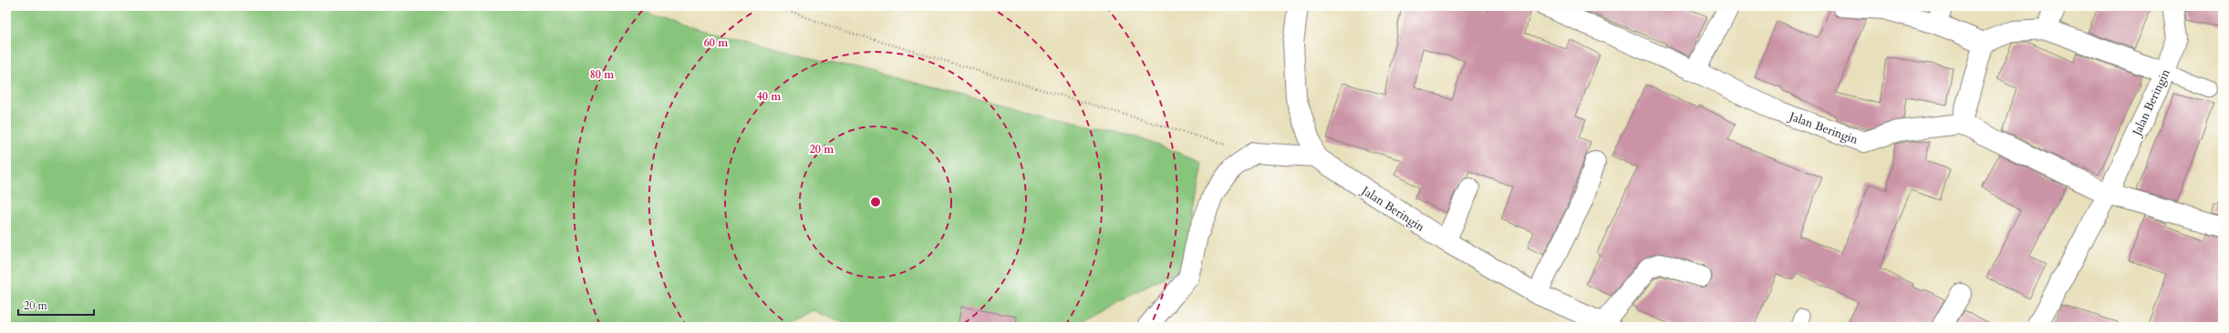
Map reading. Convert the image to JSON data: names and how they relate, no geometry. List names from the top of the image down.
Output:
{
  "streets": {
    "street": ["Jalan Beringin"]
  },
  "scale_bar": "20 m",
  "rings": [
    "60 m",
    "80 m",
    "40 m",
    "20 m"
  ]
}
